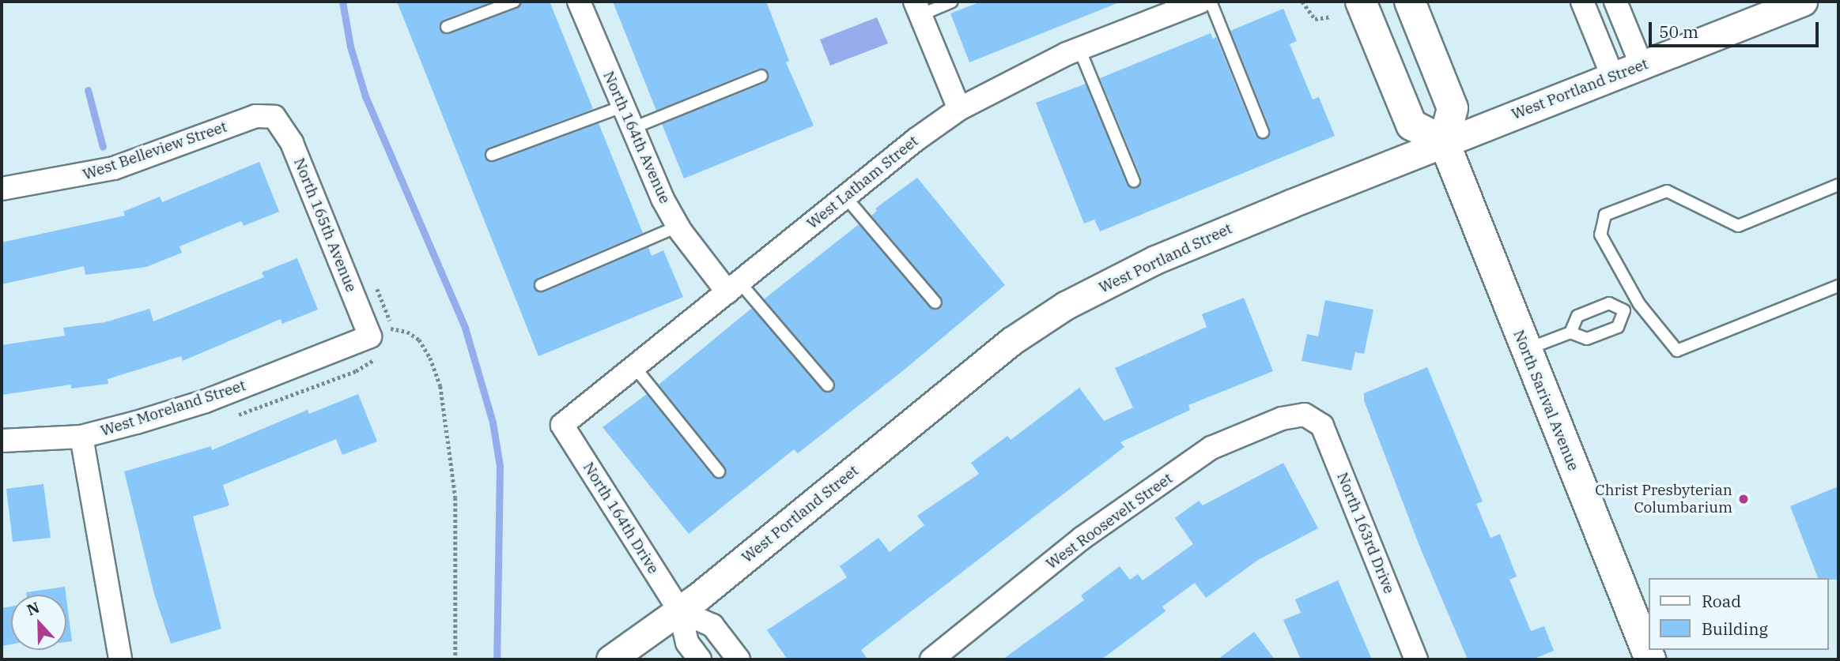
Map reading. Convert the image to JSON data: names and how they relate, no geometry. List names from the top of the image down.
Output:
{
  "streets": {
    "main road": ["North Sarival Avenue"],
    "street": [
      "West Portland Street",
      "North 164th Avenue",
      "West Belleview Street",
      "West Latham Street",
      "North 165th Avenue",
      "West Moreland Street",
      "North 164th Drive",
      "West Roosevelt Street",
      "North 163rd Drive"
    ]
  },
  "crossings": [
    ["West Portland Street", "North Sarival Avenue"],
    ["West Portland Street", "North 164th Drive"],
    ["North 164th Avenue", "West Latham Street"],
    ["West Belleview Street", "North 165th Avenue"],
    ["West Latham Street", "North 164th Drive"],
    ["North 165th Avenue", "West Moreland Street"],
    ["West Roosevelt Street", "North 163rd Drive"]
  ],
  "places": ["Christ Presbyterian Columbarium"],
  "legend": ["Road", "Building"],
  "scale_bar": "50 m",
  "north": "top"
}
